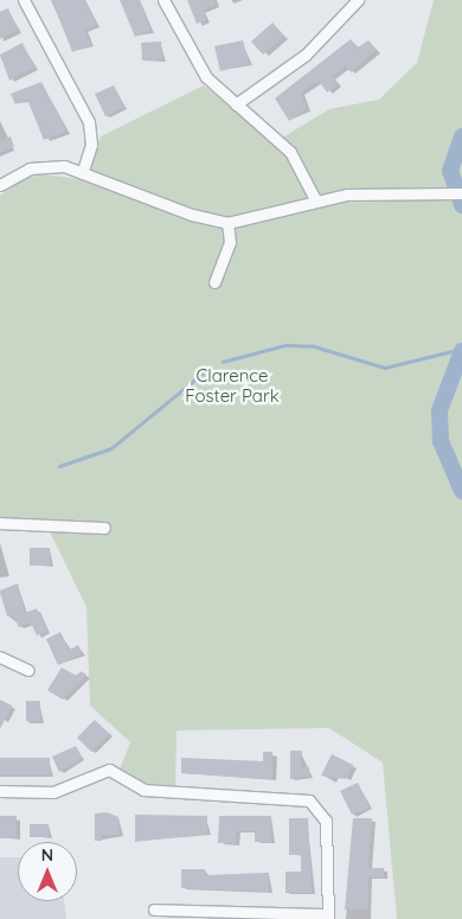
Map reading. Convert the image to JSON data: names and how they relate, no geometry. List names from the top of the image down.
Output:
{
  "parks": ["Clarence Foster Park"],
  "north": "top"
}
